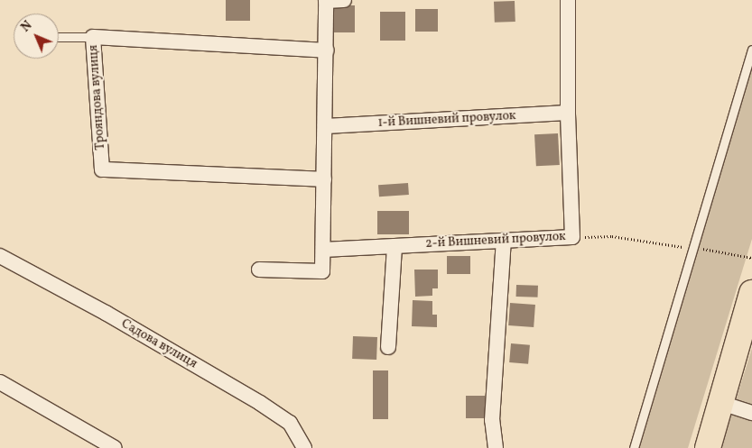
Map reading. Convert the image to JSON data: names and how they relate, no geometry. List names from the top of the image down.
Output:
{
  "streets": {
    "street": [
      "Трояндова вулиця",
      "1-й Вишневий провулок",
      "2-й Вишневий провулок",
      "Садова вулиця"
    ]
  },
  "crossings": [
    ["1-й Вишневий провулок", "2-й Вишневий провулок"]
  ],
  "north": "top left"
}
